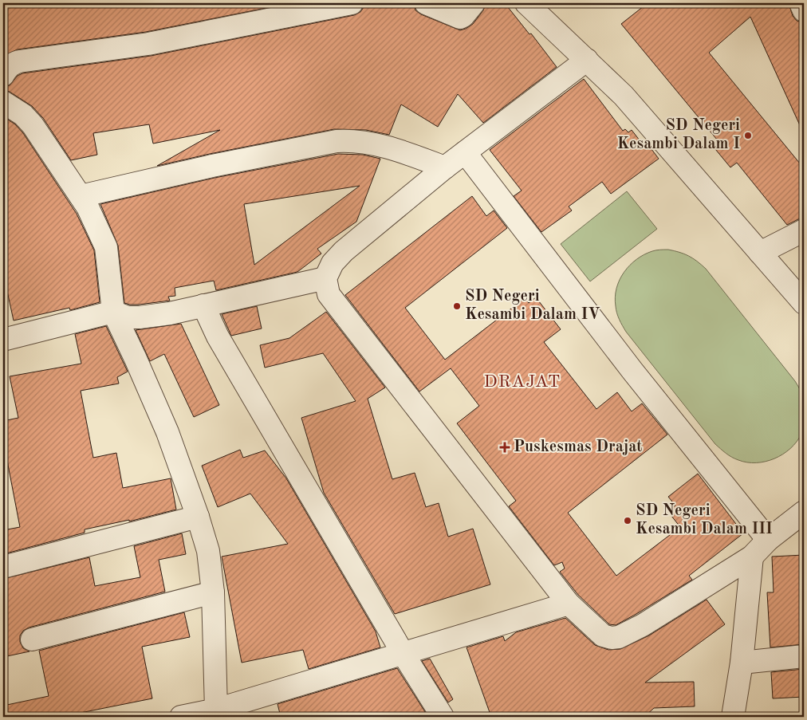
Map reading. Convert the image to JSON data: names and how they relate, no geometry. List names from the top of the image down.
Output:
{
  "districts": ["DRAJAT"],
  "places": {
    "other": ["SD Negeri Kesambi Dalam I", "SD Negeri Kesambi Dalam IV", "SD Negeri Kesambi Dalam III"],
    "health": ["Puskesmas Drajat"]
  }
}
